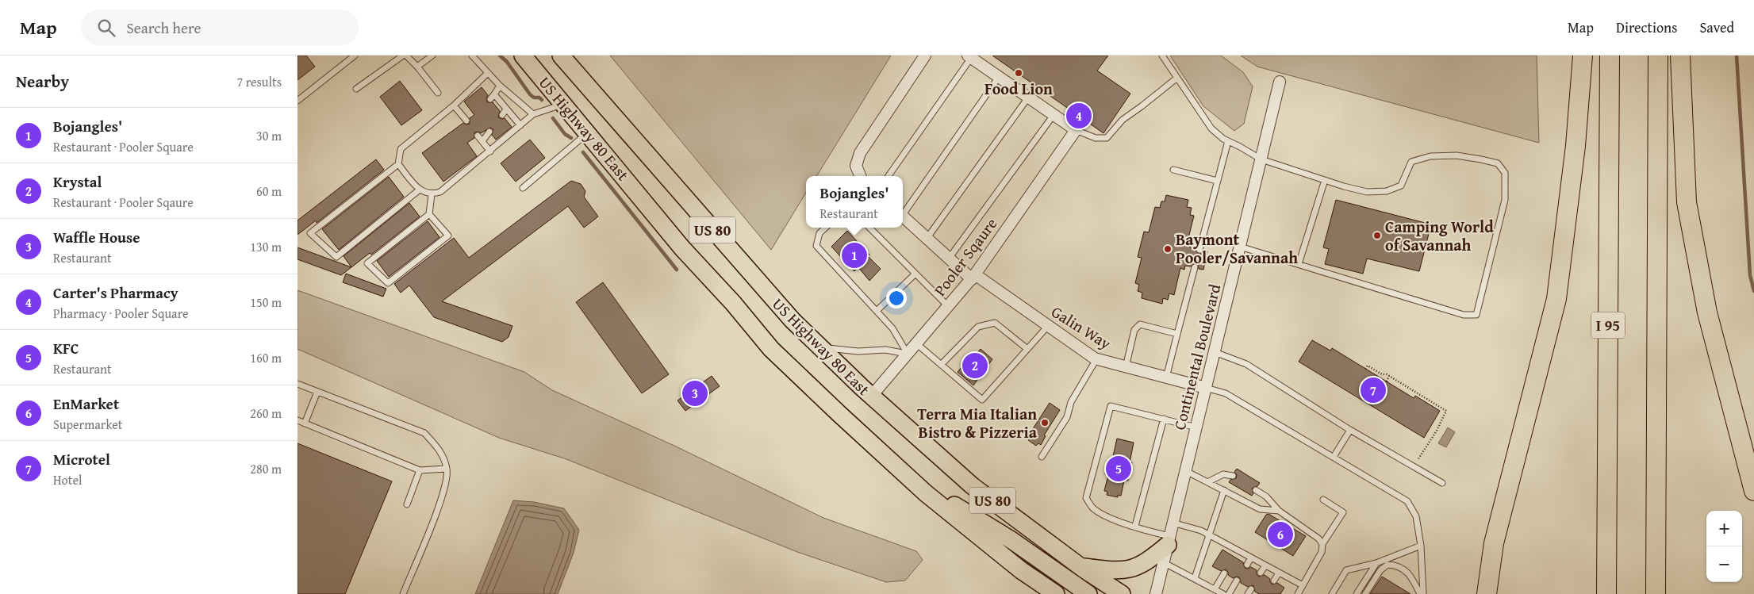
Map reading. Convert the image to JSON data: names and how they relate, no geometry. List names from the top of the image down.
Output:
{
  "streets": {
    "highway": ["I 95"],
    "main road": ["US Highway 80 East", "US 80"],
    "street": ["Pooler Sqaure", "Galin Way", "Continental Boulevard"]
  },
  "crossings": [
    ["US Highway 80 East", "Pooler Sqaure"],
    ["Pooler Sqaure", "Galin Way"],
    ["Galin Way", "Continental Boulevard"]
  ],
  "places": [
    "Food Lion",
    "Camping World of Savannah",
    "Baymont Pooler/Savannah",
    "Terra Mia Italian Bistro & Pizzeria"
  ],
  "page": {
    "header": "Map",
    "search": "Search here",
    "nav": ["Map", "Directions", "Saved"],
    "heading": ["Nearby", "7 results"],
    "pins": [
      "4",
      "1",
      "2",
      "7",
      "3",
      "5",
      "6"
    ],
    "list": [
      {
        "mark": "1",
        "name": "Bojangles'",
        "note": "Restaurant · Pooler Square",
        "value": "30 m"
      },
      {
        "mark": "2",
        "name": "Krystal",
        "note": "Restaurant · Pooler Sqaure",
        "value": "60 m"
      },
      {
        "mark": "3",
        "name": "Waffle House",
        "note": "Restaurant",
        "value": "130 m"
      },
      {
        "mark": "4",
        "name": "Carter's Pharmacy",
        "note": "Pharmacy · Pooler Square",
        "value": "150 m"
      },
      {
        "mark": "5",
        "name": "KFC",
        "note": "Restaurant",
        "value": "160 m"
      },
      {
        "mark": "6",
        "name": "EnMarket",
        "note": "Supermarket",
        "value": "260 m"
      },
      {
        "mark": "7",
        "name": "Microtel",
        "note": "Hotel",
        "value": "280 m"
      }
    ],
    "popup": ["Bojangles'", "Restaurant"],
    "map_buttons": ["+", "−"]
  }
}
